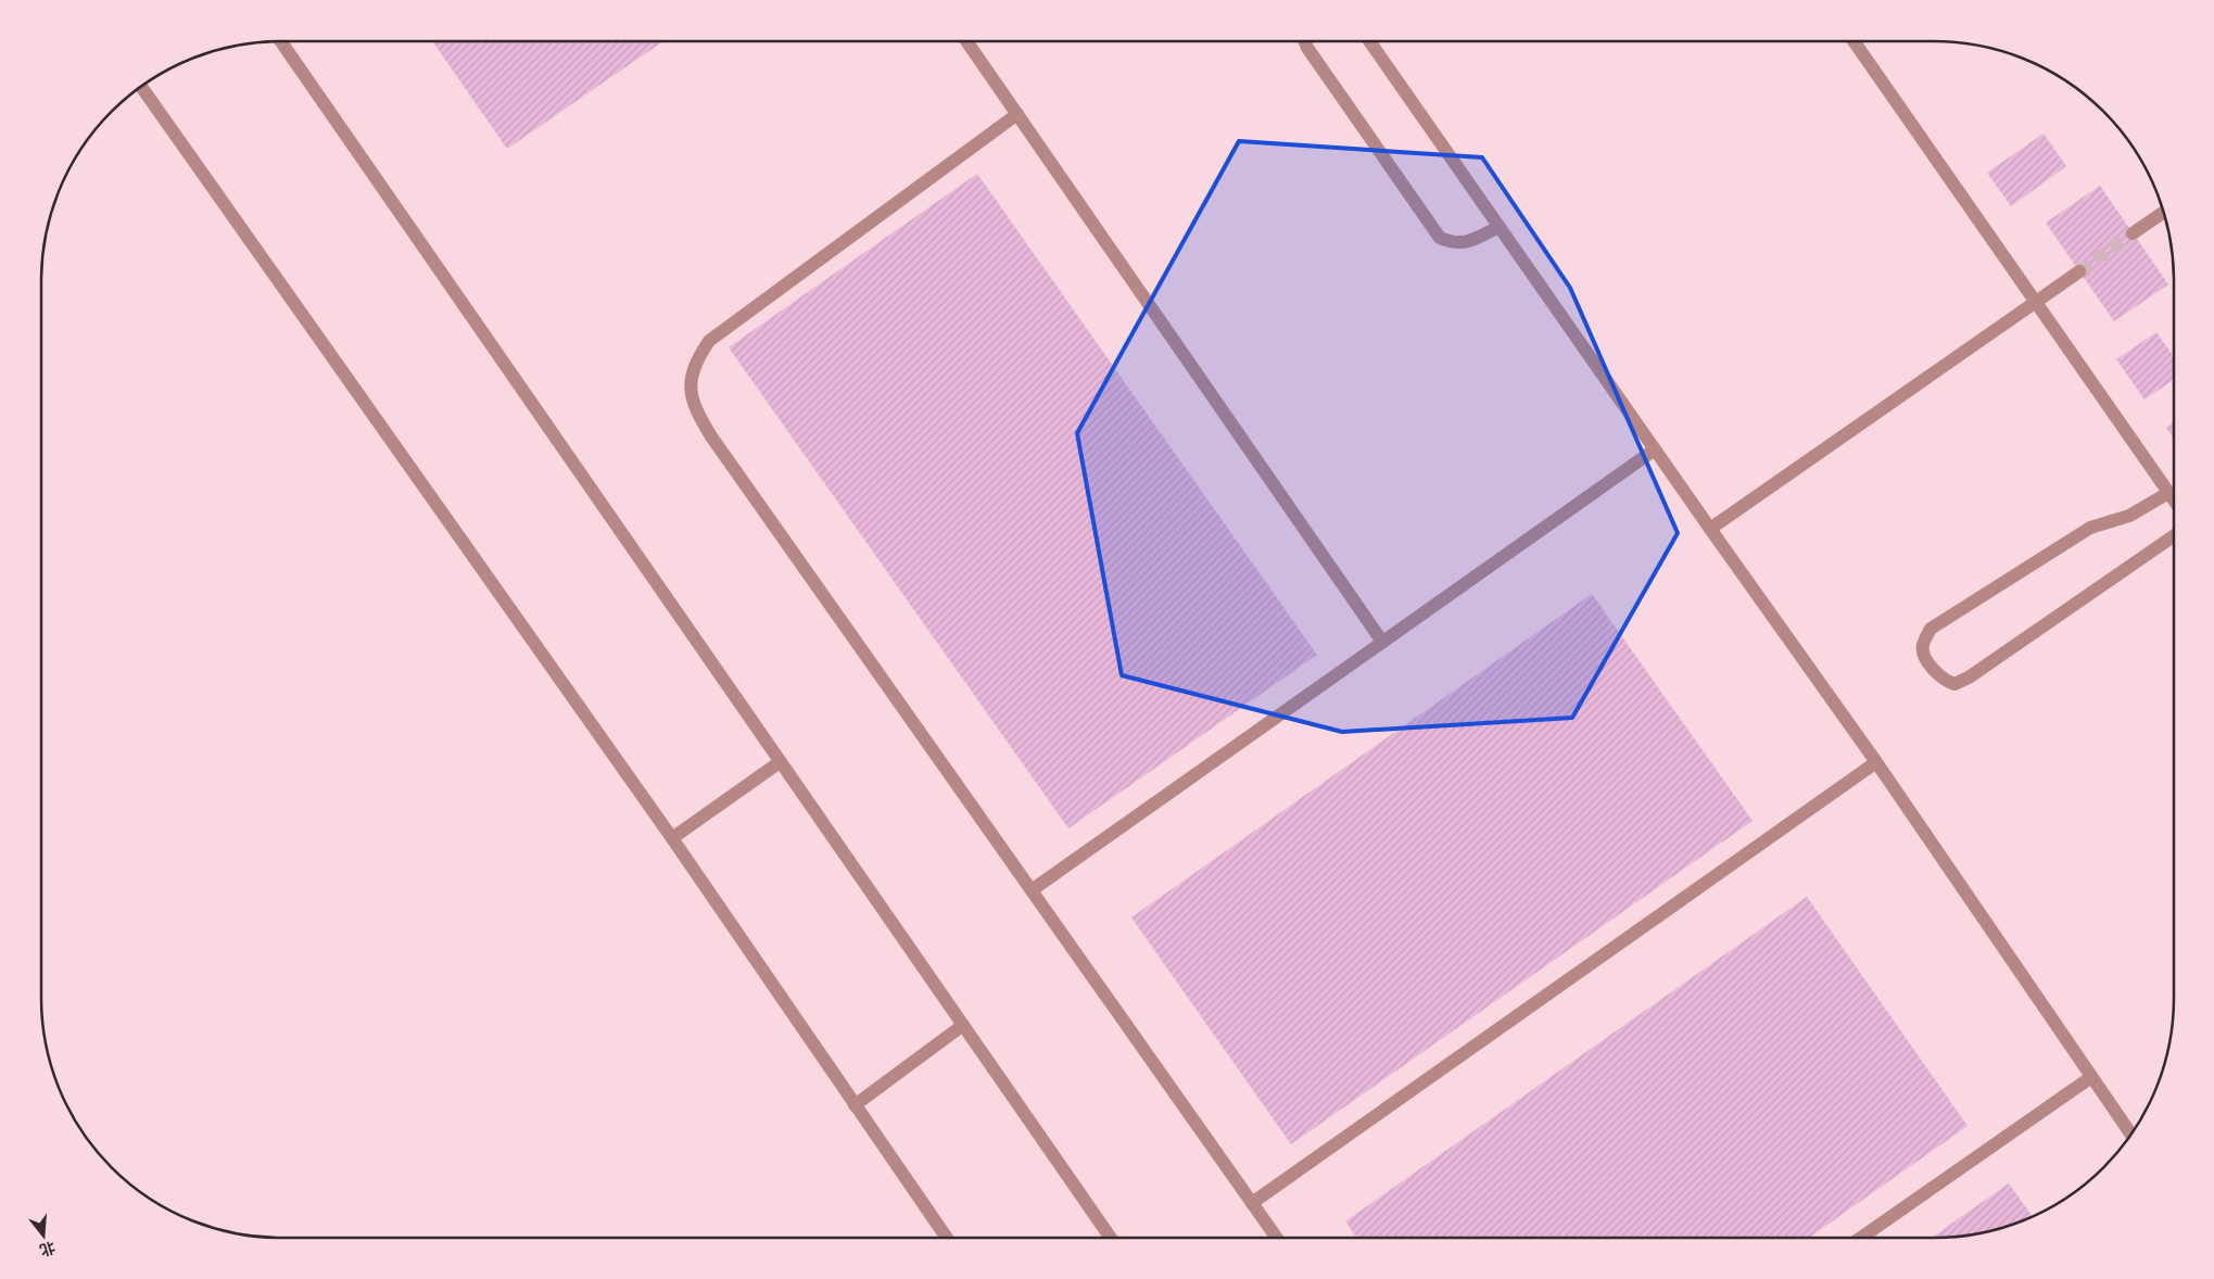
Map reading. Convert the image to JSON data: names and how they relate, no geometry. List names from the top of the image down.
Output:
{
  "north": "bottom"
}
